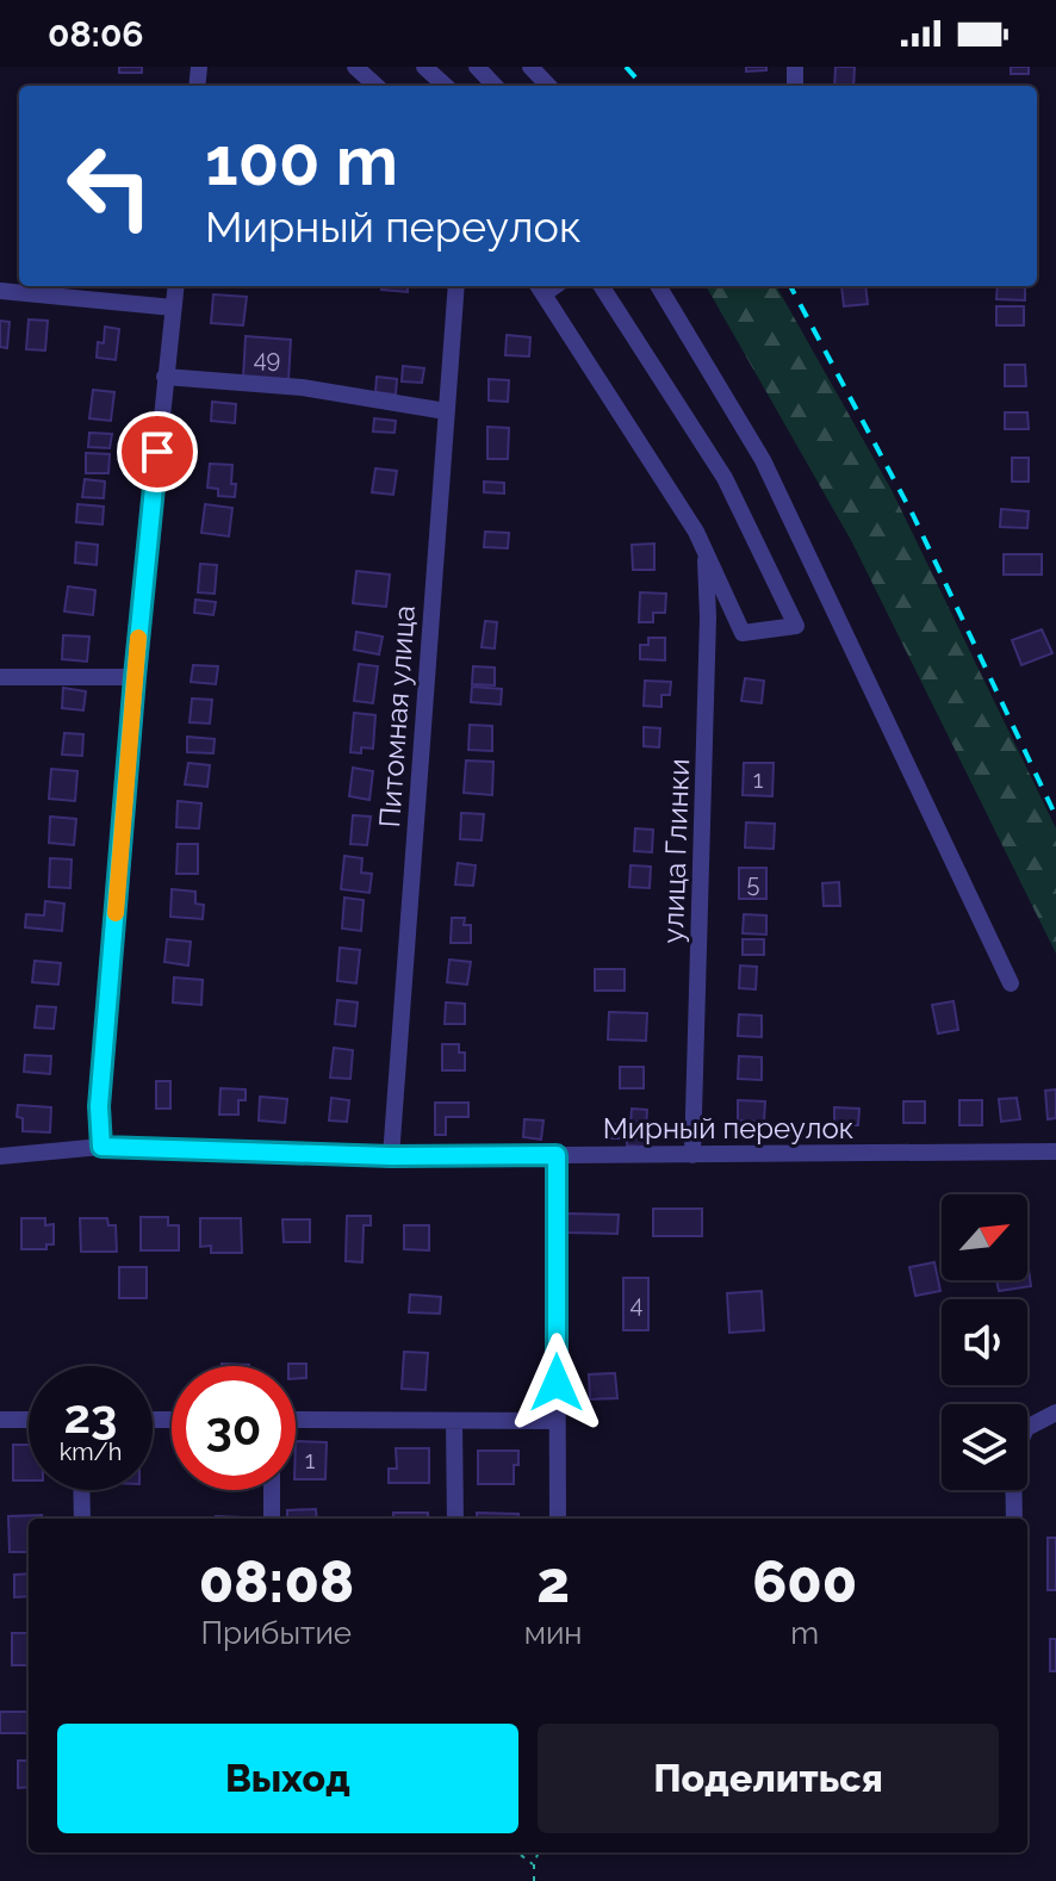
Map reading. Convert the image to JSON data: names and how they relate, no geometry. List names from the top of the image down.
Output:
{
  "streets": {
    "street": ["Питомная улица", "улица Глинки", "Мирный переулок"]
  },
  "crossings": [
    ["Питомная улица", "Мирный переулок"],
    ["улица Глинки", "Мирный переулок"]
  ],
  "house_numbers": [
    "49",
    "1",
    "5",
    "4",
    "1"
  ],
  "north": "top right",
  "page": {
    "status": "08:06",
    "turn": ["100 m", "Мирный переулок"],
    "speed": "23 km/h",
    "limit": "30",
    "eta": [
      "08:08",
      "Прибытие",
      "2",
      "мин",
      "600",
      "m"
    ],
    "buttons": ["Выход", "Поделиться"]
  }
}
